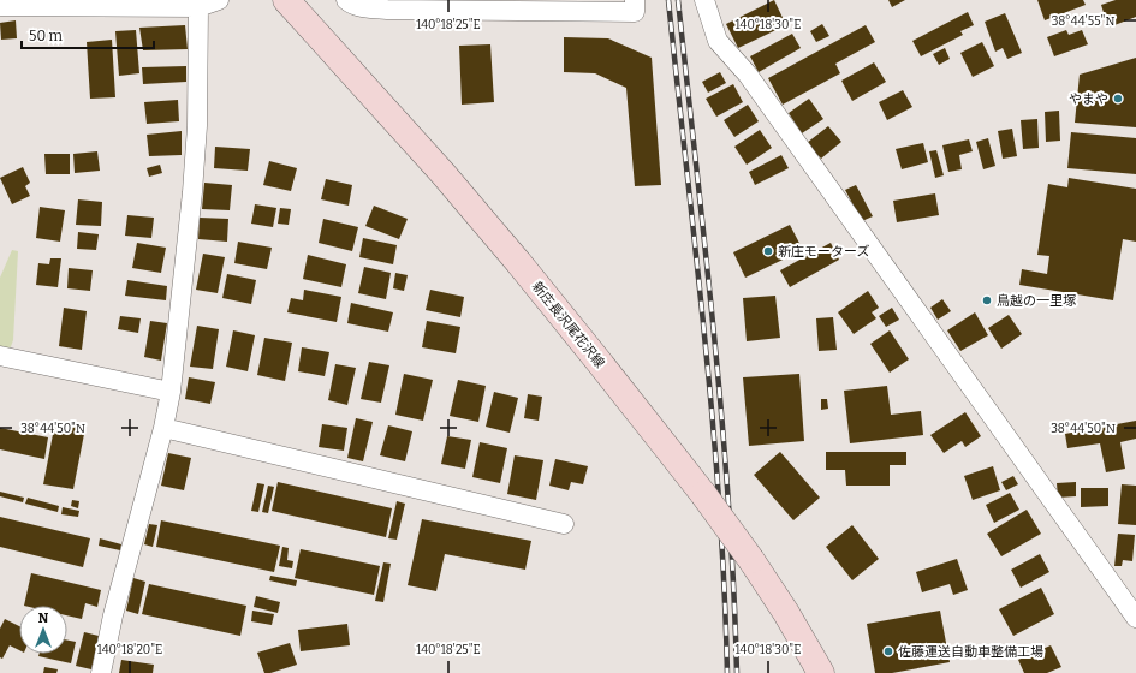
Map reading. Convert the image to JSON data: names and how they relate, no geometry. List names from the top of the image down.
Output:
{
  "streets": {
    "main road": ["新庄長沢尾花沢線"]
  },
  "places": [
    "やまや",
    "新庄モーターズ",
    "鳥越の一里塚",
    "佐藤運送自動車整備工場"
  ],
  "scale_bar": "50 m",
  "north": "top",
  "coordinates": [
    "38°44'55\"N",
    "140°18'25\"E",
    "140°18'30\"E",
    "38°44'50\"N",
    "140°18'20\"E"
  ]
}
